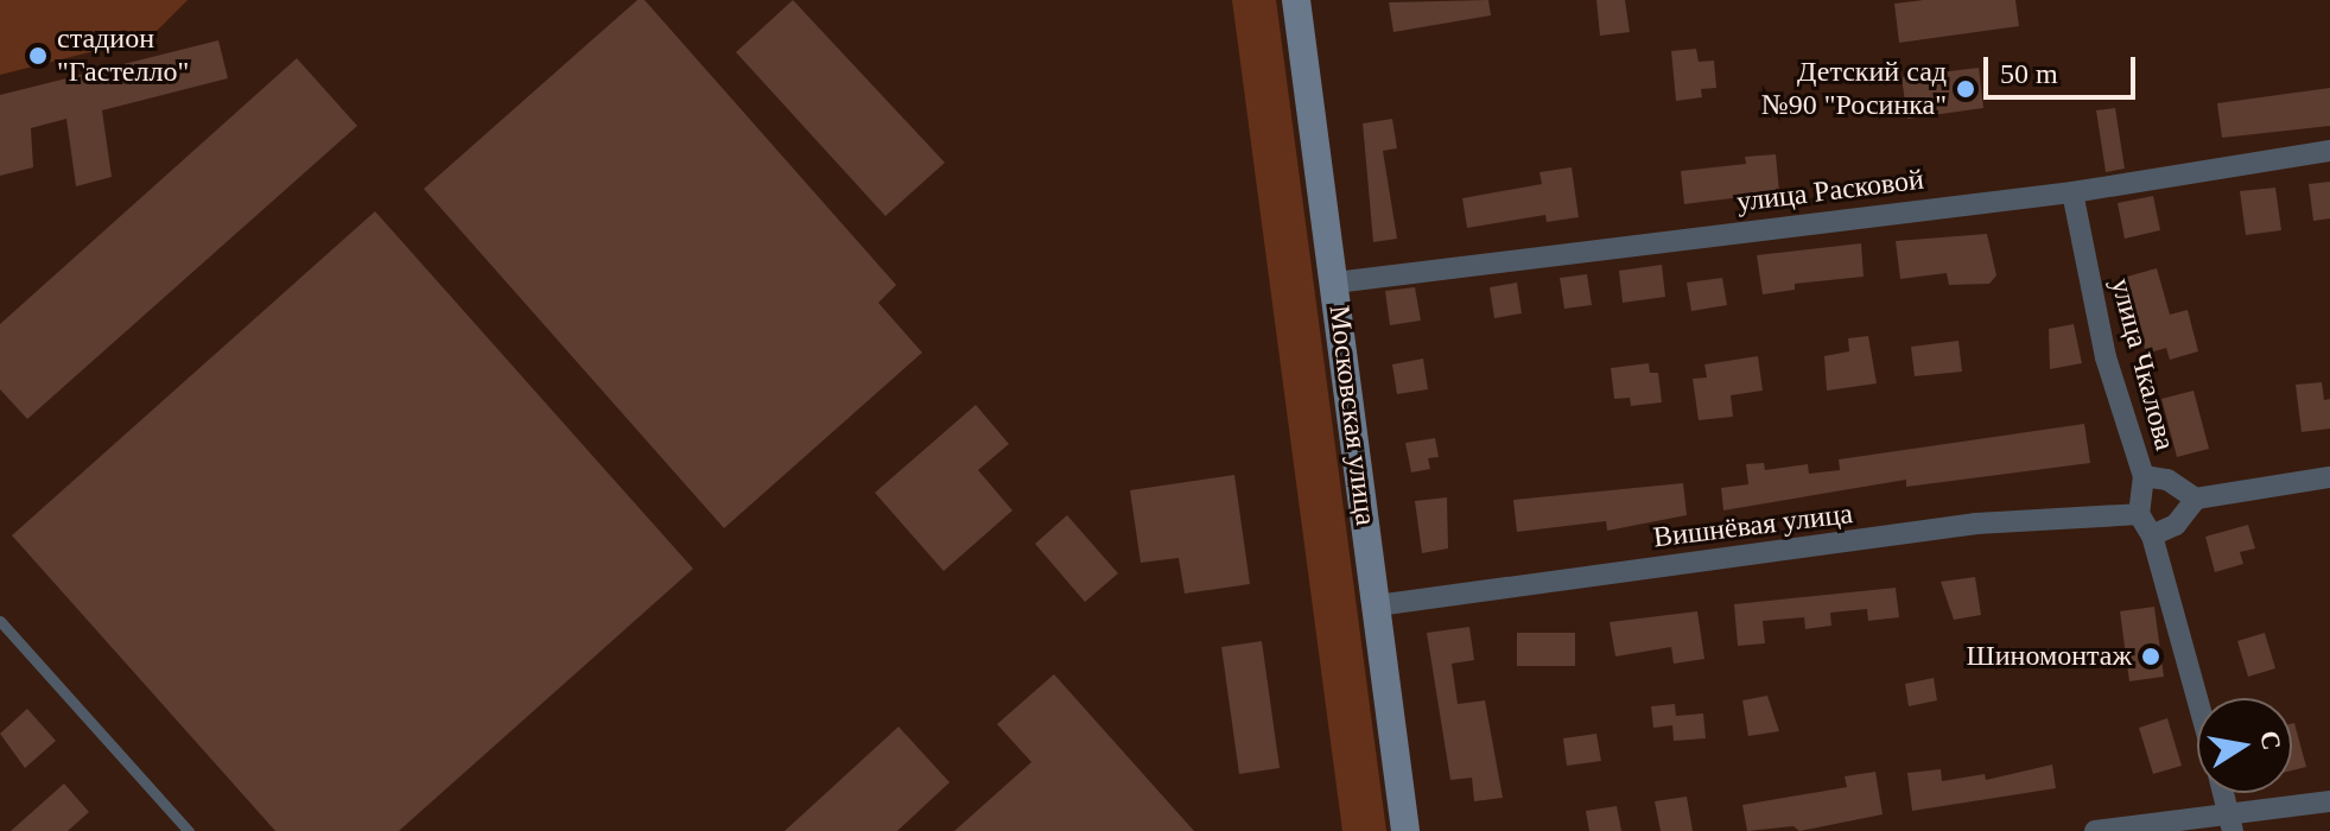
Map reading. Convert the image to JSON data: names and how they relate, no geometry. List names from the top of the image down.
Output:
{
  "streets": {
    "main road": ["Московская улица"],
    "street": ["улица Расковой", "улица Чкалова", "Вишнёвая улица"]
  },
  "crossings": [
    ["улица Расковой", "улица Чкалова"],
    ["улица Расковой", "Московская улица"],
    ["улица Чкалова", "Вишнёвая улица"],
    ["Московская улица", "Вишнёвая улица"]
  ],
  "places": ["стадион \"Гастелло\"", "Детский сад №90 \"Росинка\"", "Шиномонтаж"],
  "scale_bar": "50 m",
  "north": "right"
}
